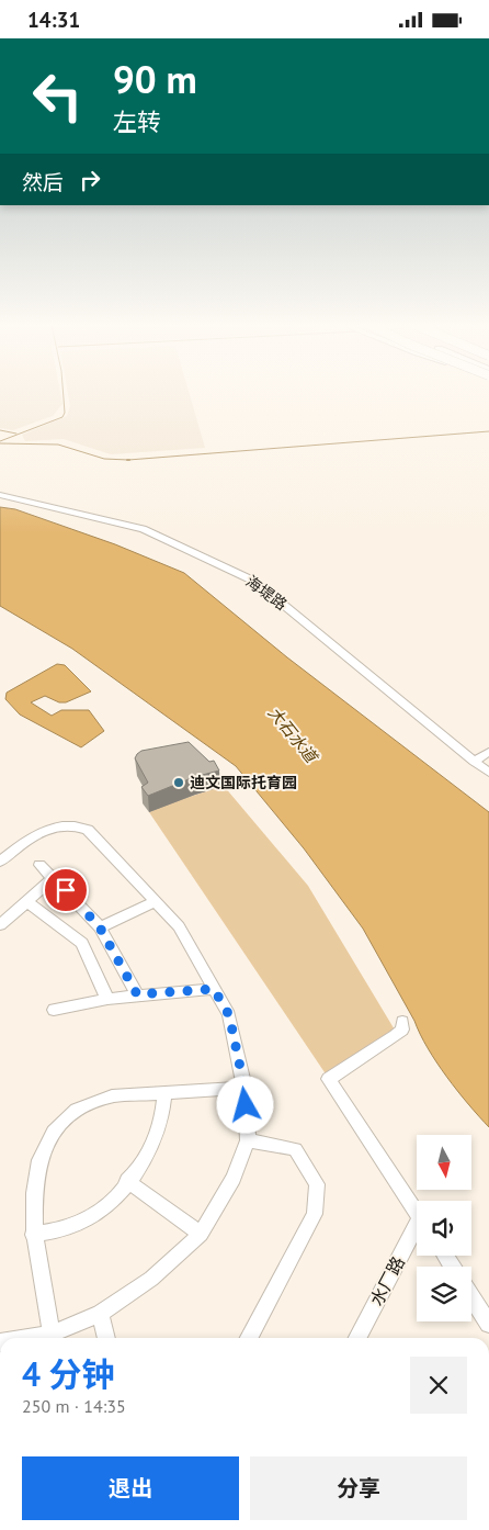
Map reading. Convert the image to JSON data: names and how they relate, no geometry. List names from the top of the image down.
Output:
{
  "streets": {
    "street": ["海堤路", "水厂路"]
  },
  "water": ["大石水道"],
  "places": ["迪文国际托育园"],
  "north": "bottom",
  "page": {
    "status": "14:31",
    "turn": ["90 m", "左转"],
    "then": "然后",
    "heading": ["4 分钟", "250 m · 14:35"],
    "buttons": ["退出", "分享"]
  }
}
